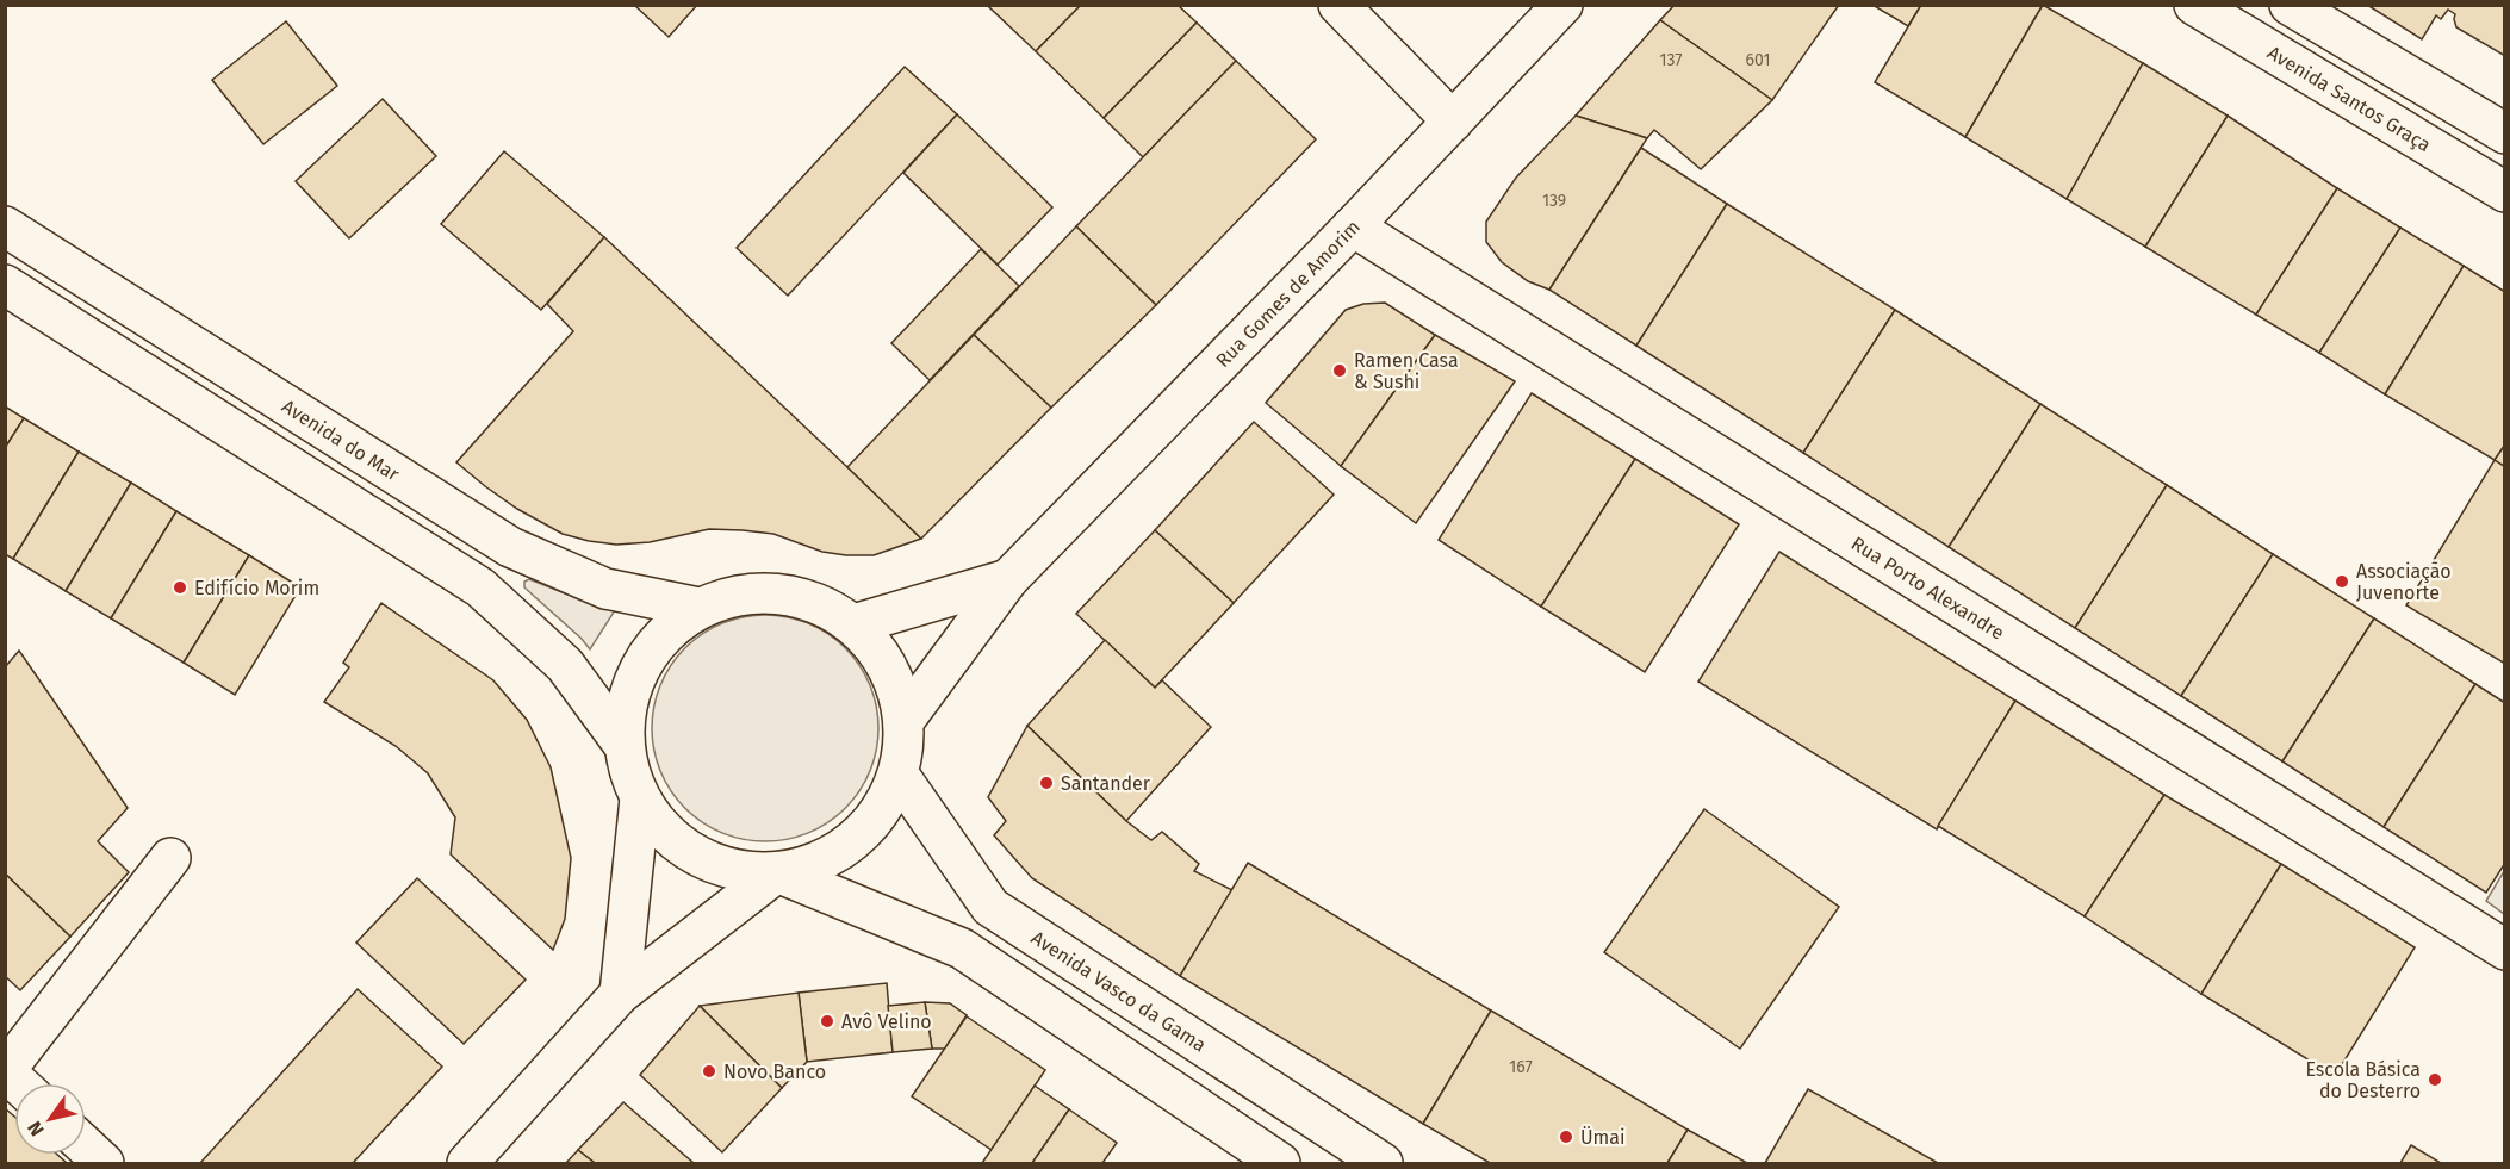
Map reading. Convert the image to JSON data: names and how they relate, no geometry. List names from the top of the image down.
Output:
{
  "streets": {
    "main road": [
      "Avenida Santos Graça",
      "Rua Gomes de Amorim",
      "Avenida do Mar",
      "Rua Porto Alexandre",
      "Avenida Vasco da Gama"
    ]
  },
  "crossings": [
    ["Rua Gomes de Amorim", "Rua Porto Alexandre"]
  ],
  "places": [
    "Ramen Casa & Sushi",
    "Associação Juvenorte",
    "Edifício Morim",
    "Santander",
    "Avô Velino",
    "Novo Banco",
    "Escola Básica do Desterro",
    "Ümai"
  ],
  "house_numbers": [
    "137",
    "601",
    "139",
    "167"
  ],
  "north": "bottom left"
}
